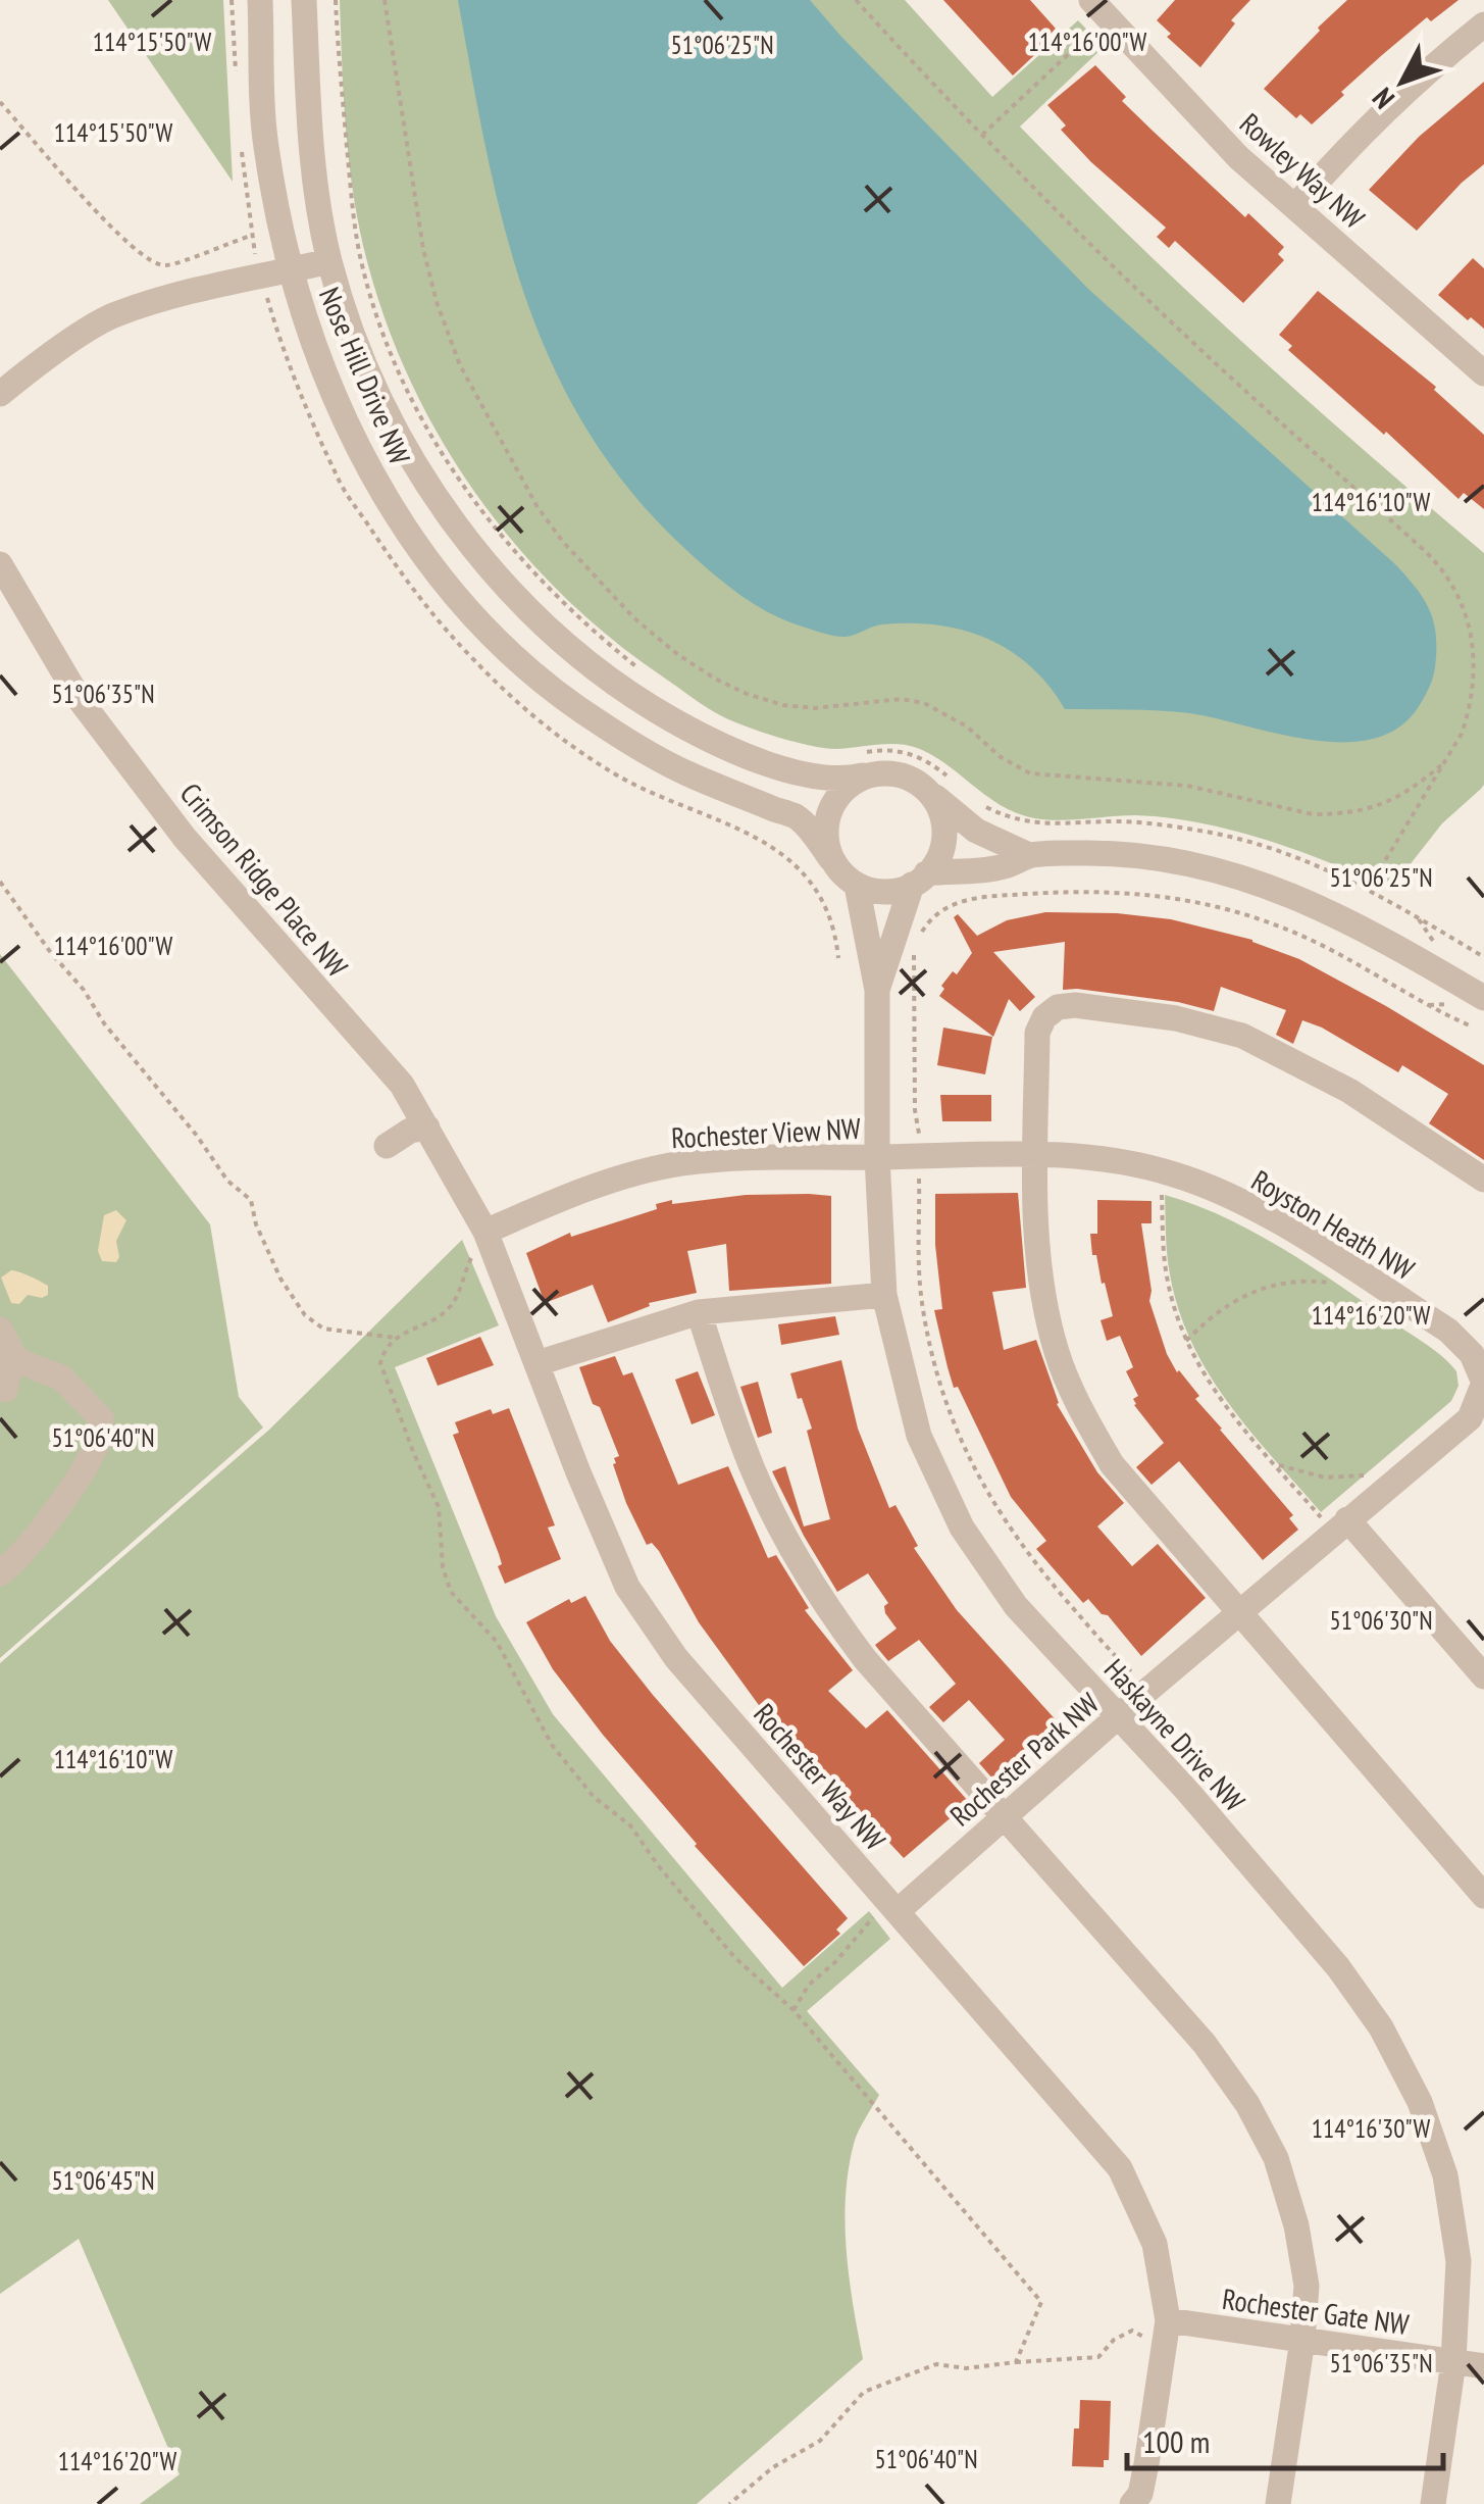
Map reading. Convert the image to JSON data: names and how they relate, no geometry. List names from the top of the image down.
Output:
{
  "streets": {
    "street": [
      "Rowley Way NW",
      "Nose Hill Drive NW",
      "Crimson Ridge Place NW",
      "Rochester View NW",
      "Royston Heath NW",
      "Haskayne Drive NW",
      "Rochester Park NW",
      "Rochester Way NW",
      "Rochester Gate NW"
    ]
  },
  "crossings": [
    ["Nose Hill Drive NW", "Haskayne Drive NW"],
    ["Crimson Ridge Place NW", "Rochester View NW"],
    ["Crimson Ridge Place NW", "Rochester Way NW"],
    ["Rochester View NW", "Royston Heath NW"],
    ["Rochester View NW", "Haskayne Drive NW"],
    ["Rochester View NW", "Rochester Way NW"],
    ["Royston Heath NW", "Haskayne Drive NW"],
    ["Royston Heath NW", "Rochester Park NW"],
    ["Haskayne Drive NW", "Rochester Park NW"],
    ["Haskayne Drive NW", "Rochester Gate NW"],
    ["Rochester Park NW", "Rochester Way NW"],
    ["Rochester Way NW", "Rochester Gate NW"]
  ],
  "scale_bar": "100 m",
  "north": "bottom left",
  "coordinates": [
    "114°15'50\"W",
    "114°16'00\"W",
    "51°06'25\"N",
    "114°16'10\"W",
    "51°06'35\"N",
    "114°16'20\"W",
    "51°06'40\"N",
    "51°06'30\"N",
    "114°16'30\"W",
    "51°06'45\"N"
  ]
}
